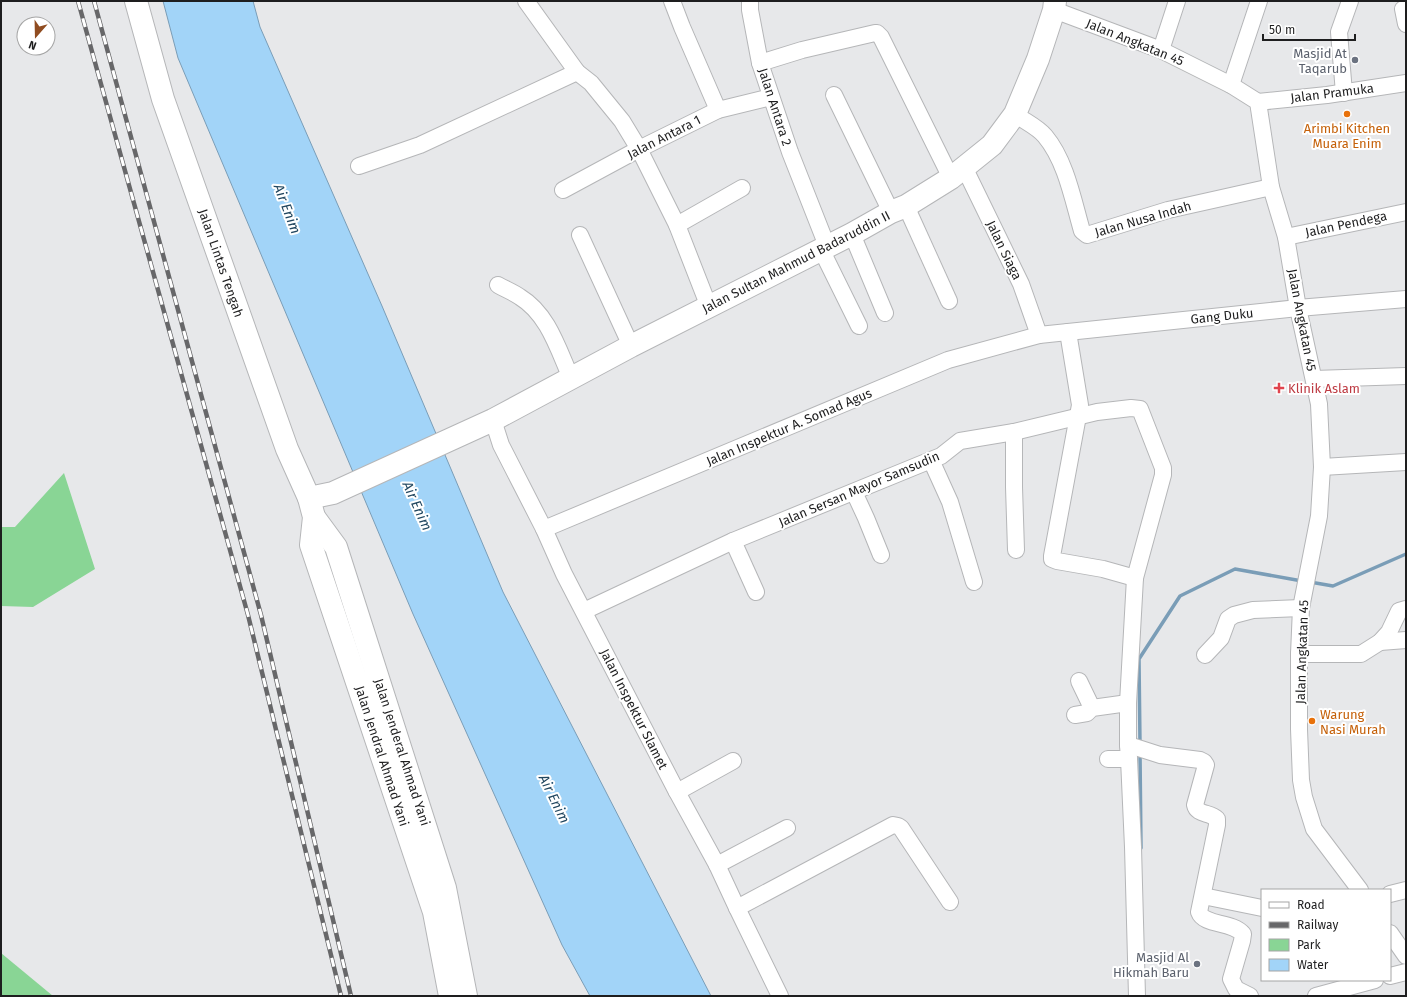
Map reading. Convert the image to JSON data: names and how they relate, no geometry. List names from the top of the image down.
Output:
{
  "streets": {
    "highway": [
      "Jalan Sultan Mahmud Badaruddin II",
      "Jalan Lintas Tengah",
      "Jalan Jenderal Ahmad Yani",
      "Jalan Jendral Ahmad Yani"
    ],
    "street": [
      "Jalan Angkatan 45",
      "Jalan Pramuka",
      "Jalan Antara 2",
      "Jalan Antara 1",
      "Jalan Nusa Indah",
      "Jalan Pendega",
      "Jalan Siaga",
      "Gang Duku",
      "Jalan Inspektur A. Somad Agus",
      "Jalan Sersan Mayor Samsudin",
      "Jalan Inspektur Slamet"
    ]
  },
  "crossings": [
    ["Jalan Angkatan 45", "Jalan Pramuka"],
    ["Jalan Angkatan 45", "Jalan Nusa Indah"],
    ["Jalan Angkatan 45", "Jalan Pendega"],
    ["Jalan Angkatan 45", "Jalan Sultan Mahmud Badaruddin II"],
    ["Jalan Angkatan 45", "Gang Duku"],
    ["Jalan Antara 2", "Jalan Antara 1"],
    ["Jalan Antara 2", "Jalan Siaga"],
    ["Jalan Antara 2", "Jalan Sultan Mahmud Badaruddin II"],
    ["Jalan Nusa Indah", "Jalan Sultan Mahmud Badaruddin II"],
    ["Jalan Siaga", "Jalan Sultan Mahmud Badaruddin II"],
    ["Jalan Siaga", "Gang Duku"],
    ["Jalan Siaga", "Jalan Inspektur A. Somad Agus"],
    ["Jalan Sultan Mahmud Badaruddin II", "Jalan Lintas Tengah"],
    ["Jalan Sultan Mahmud Badaruddin II", "Jalan Inspektur Slamet"],
    ["Jalan Sultan Mahmud Badaruddin II", "Jalan Jenderal Ahmad Yani"],
    ["Jalan Sultan Mahmud Badaruddin II", "Jalan Jendral Ahmad Yani"],
    ["Jalan Lintas Tengah", "Jalan Jenderal Ahmad Yani"],
    ["Jalan Lintas Tengah", "Jalan Jendral Ahmad Yani"],
    ["Gang Duku", "Jalan Inspektur A. Somad Agus"],
    ["Jalan Inspektur A. Somad Agus", "Jalan Inspektur Slamet"],
    ["Jalan Sersan Mayor Samsudin", "Jalan Inspektur Slamet"],
    ["Jalan Jenderal Ahmad Yani", "Jalan Jendral Ahmad Yani"]
  ],
  "water": ["Air Enim"],
  "places": {
    "other": [
      "Masjid At Taqarub",
      "Arimbi Kitchen Muara Enim",
      "Warung Nasi Murah",
      "Masjid Al Hikmah Baru"
    ],
    "health": ["Klinik Aslam"]
  },
  "legend": [
    "Road",
    "Railway",
    "Park",
    "Water"
  ],
  "scale_bar": "50 m",
  "north": "bottom"
}
